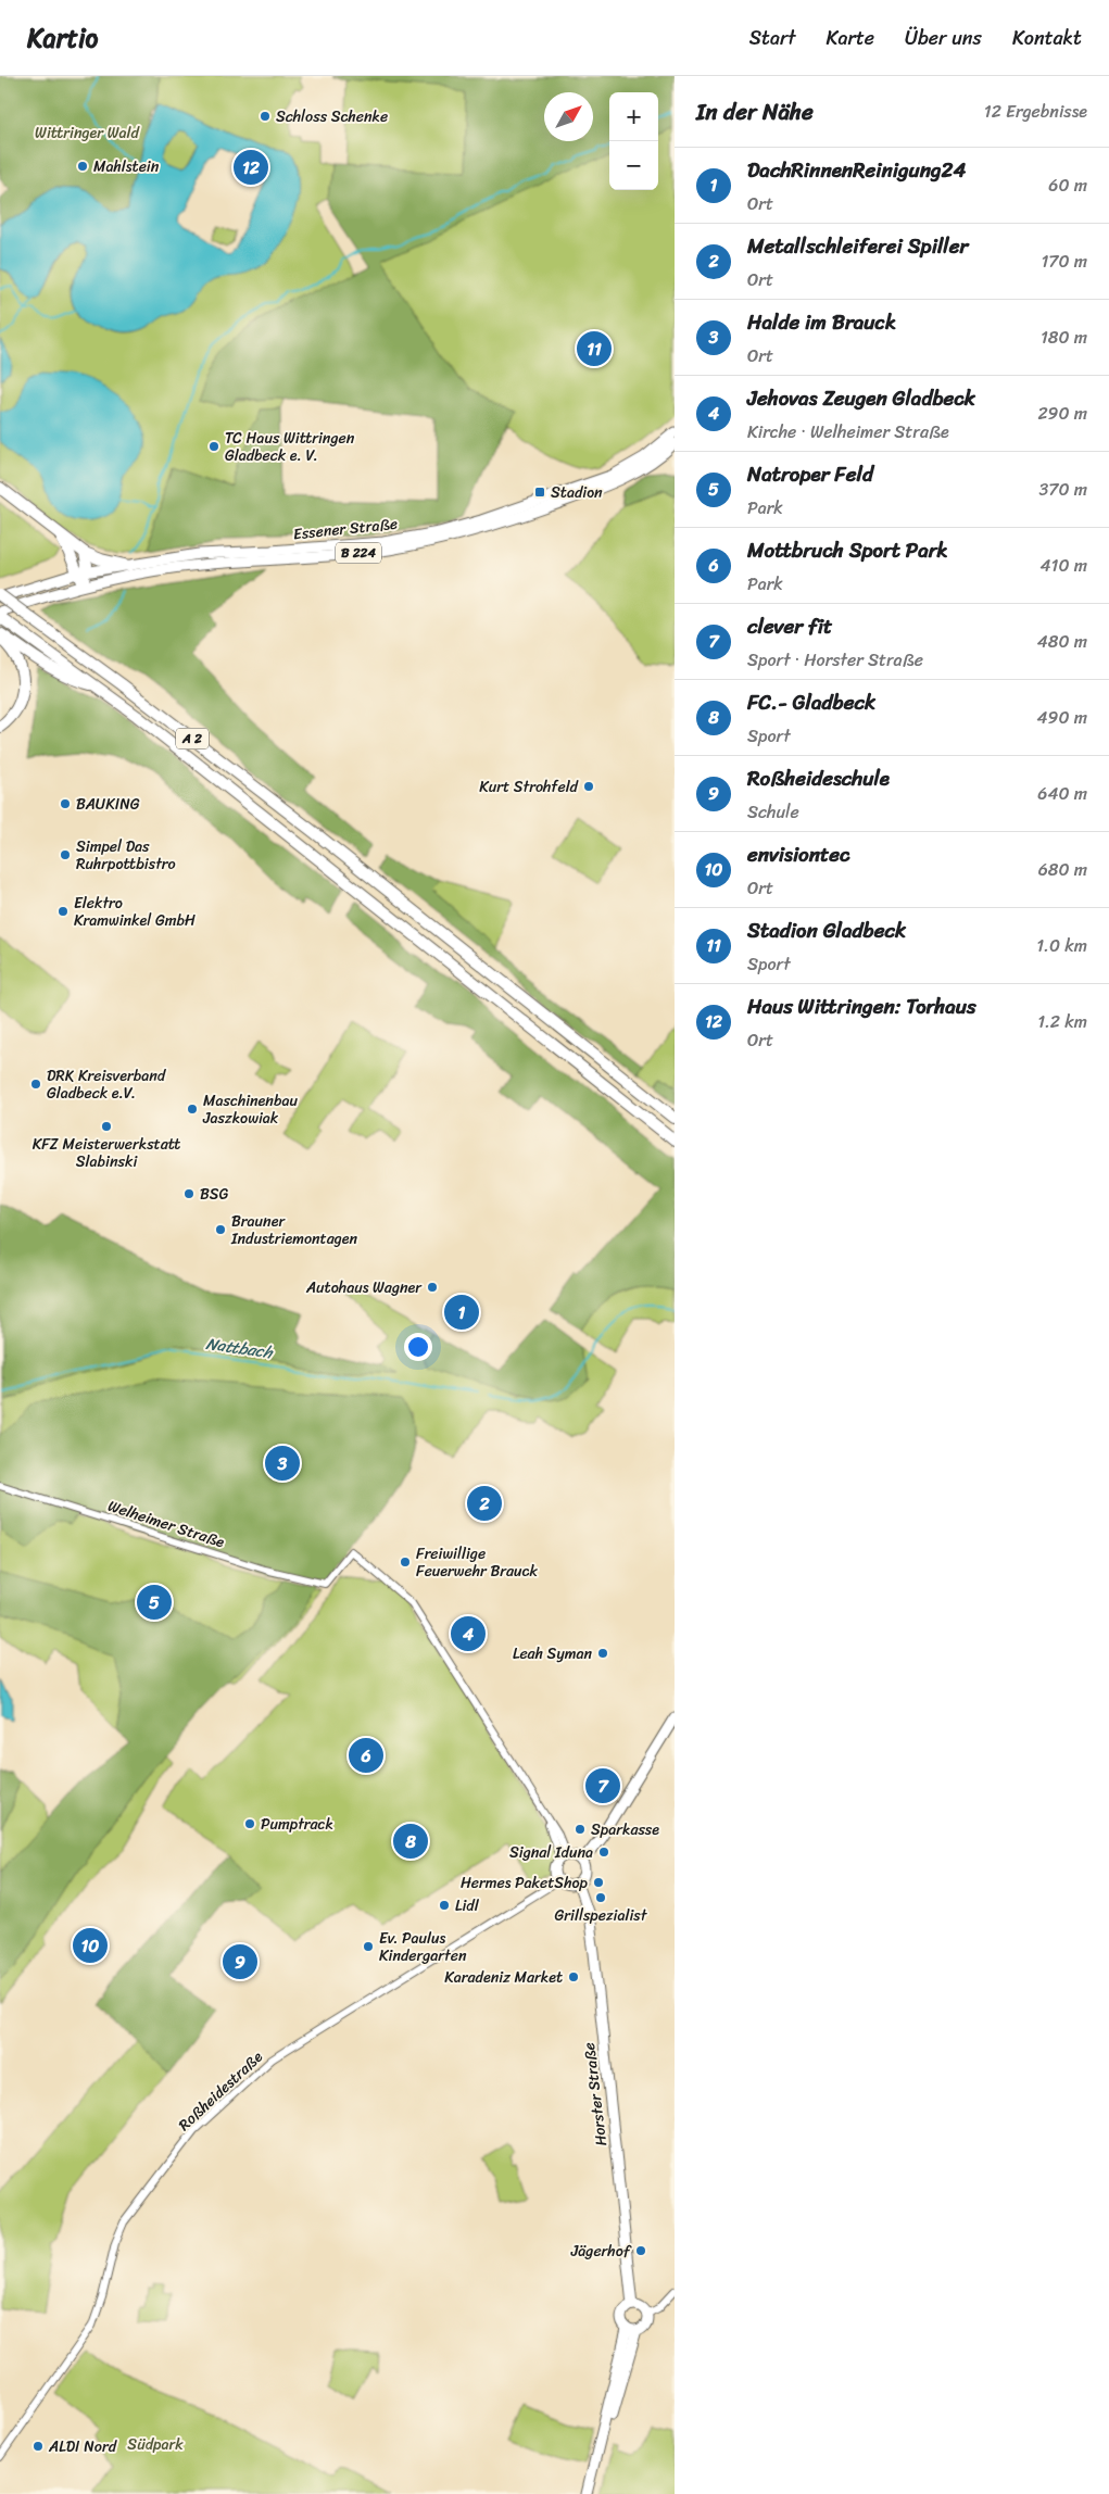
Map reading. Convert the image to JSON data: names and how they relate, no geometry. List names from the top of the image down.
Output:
{
  "streets": {
    "highway": ["A 2"],
    "main road": ["Essener Straße", "B 224", "Horster Straße"],
    "street": ["Welheimer Straße", "Roßheidestraße"]
  },
  "crossings": [
    ["Essener Straße", "A 2"],
    ["Welheimer Straße", "Roßheidestraße"],
    ["Welheimer Straße", "Horster Straße"],
    ["Roßheidestraße", "Horster Straße"]
  ],
  "water": ["Nattbach"],
  "parks": ["Wittringer Wald", "Südpark"],
  "places": {
    "other": [
      "Schloss Schenke",
      "Mahlstein",
      "TC Haus Wittringen Gladbeck e. V.",
      "Kurt Strohfeld",
      "BAUKING",
      "Simpel Das Ruhrpottbistro",
      "Elektro Kramwinkel GmbH",
      "DRK Kreisverband Gladbeck e.V.",
      "Maschinenbau Jaszkowiak",
      "KFZ Meisterwerkstatt Slabinski",
      "BSG",
      "Brauner Industriemontagen",
      "Autohaus Wagner",
      "Freiwillige Feuerwehr Brauck",
      "Leah Syman",
      "Pumptrack",
      "Sparkasse",
      "Signal Iduna",
      "Hermes PaketShop",
      "Grillspezialist",
      "Lidl",
      "Ev. Paulus Kindergarten",
      "Karadeniz Market",
      "Jägerhof",
      "ALDI Nord"
    ],
    "transit": ["Stadion"]
  },
  "north": "top right",
  "page": {
    "header": "Kartio",
    "nav": [
      "Start",
      "Karte",
      "Über uns",
      "Kontakt"
    ],
    "heading": ["In der Nähe", "12 Ergebnisse"],
    "map_buttons": ["+", "−"],
    "list": [
      {
        "mark": "1",
        "name": "DachRinnenReinigung24",
        "note": "Ort",
        "value": "60 m"
      },
      {
        "mark": "2",
        "name": "Metallschleiferei Spiller",
        "note": "Ort",
        "value": "170 m"
      },
      {
        "mark": "3",
        "name": "Halde im Brauck",
        "note": "Ort",
        "value": "180 m"
      },
      {
        "mark": "4",
        "name": "Jehovas Zeugen Gladbeck",
        "note": "Kirche · Welheimer Straße",
        "value": "290 m"
      },
      {
        "mark": "5",
        "name": "Natroper Feld",
        "note": "Park",
        "value": "370 m"
      },
      {
        "mark": "6",
        "name": "Mottbruch Sport Park",
        "note": "Park",
        "value": "410 m"
      },
      {
        "mark": "7",
        "name": "clever fit",
        "note": "Sport · Horster Straße",
        "value": "480 m"
      },
      {
        "mark": "8",
        "name": "FC.- Gladbeck",
        "note": "Sport",
        "value": "490 m"
      },
      {
        "mark": "9",
        "name": "Roßheideschule",
        "note": "Schule",
        "value": "640 m"
      },
      {
        "mark": "10",
        "name": "envisiontec",
        "note": "Ort",
        "value": "680 m"
      },
      {
        "mark": "11",
        "name": "Stadion Gladbeck",
        "note": "Sport",
        "value": "1.0 km"
      },
      {
        "mark": "12",
        "name": "Haus Wittringen: Torhaus",
        "note": "Ort",
        "value": "1.2 km"
      }
    ],
    "pins": [
      "12",
      "11",
      "1",
      "3",
      "2",
      "5",
      "4",
      "6",
      "7",
      "8",
      "10",
      "9"
    ]
  }
}
